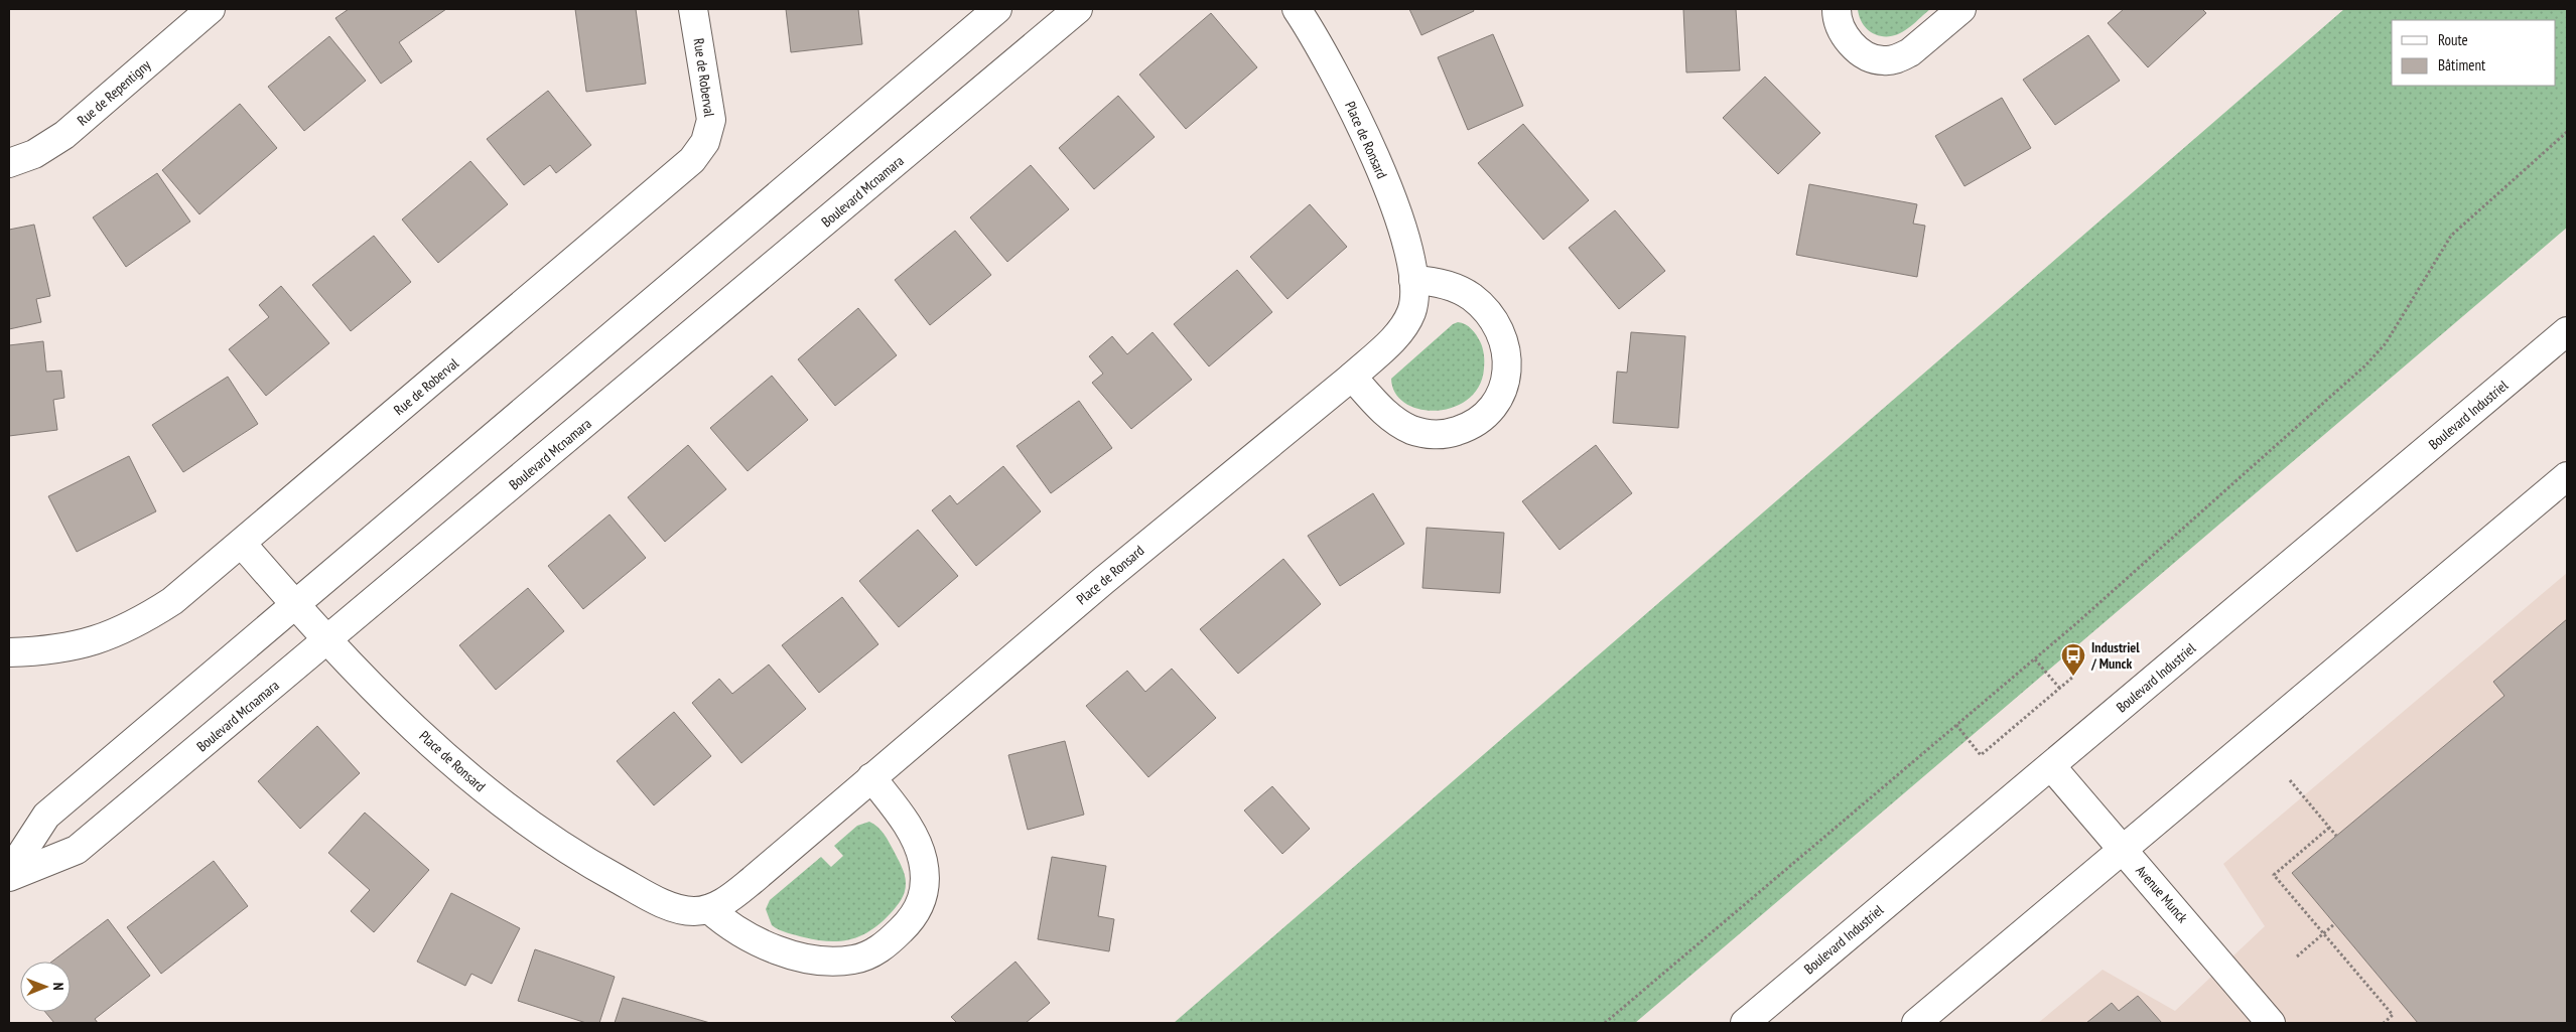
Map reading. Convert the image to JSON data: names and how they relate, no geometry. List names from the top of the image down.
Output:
{
  "streets": {
    "street": [
      "Rue de Roberval",
      "Rue de Repentigny",
      "Place de Ronsard",
      "Boulevard Mcnamara",
      "Boulevard Industriel",
      "Avenue Munck"
    ]
  },
  "crossings": [
    ["Rue de Roberval", "Place de Ronsard"],
    ["Place de Ronsard", "Boulevard Mcnamara"],
    ["Boulevard Industriel", "Avenue Munck"]
  ],
  "places": {
    "bus stop": ["Industriel / Munck"]
  },
  "legend": ["Route", "Bâtiment"],
  "north": "right"
}
